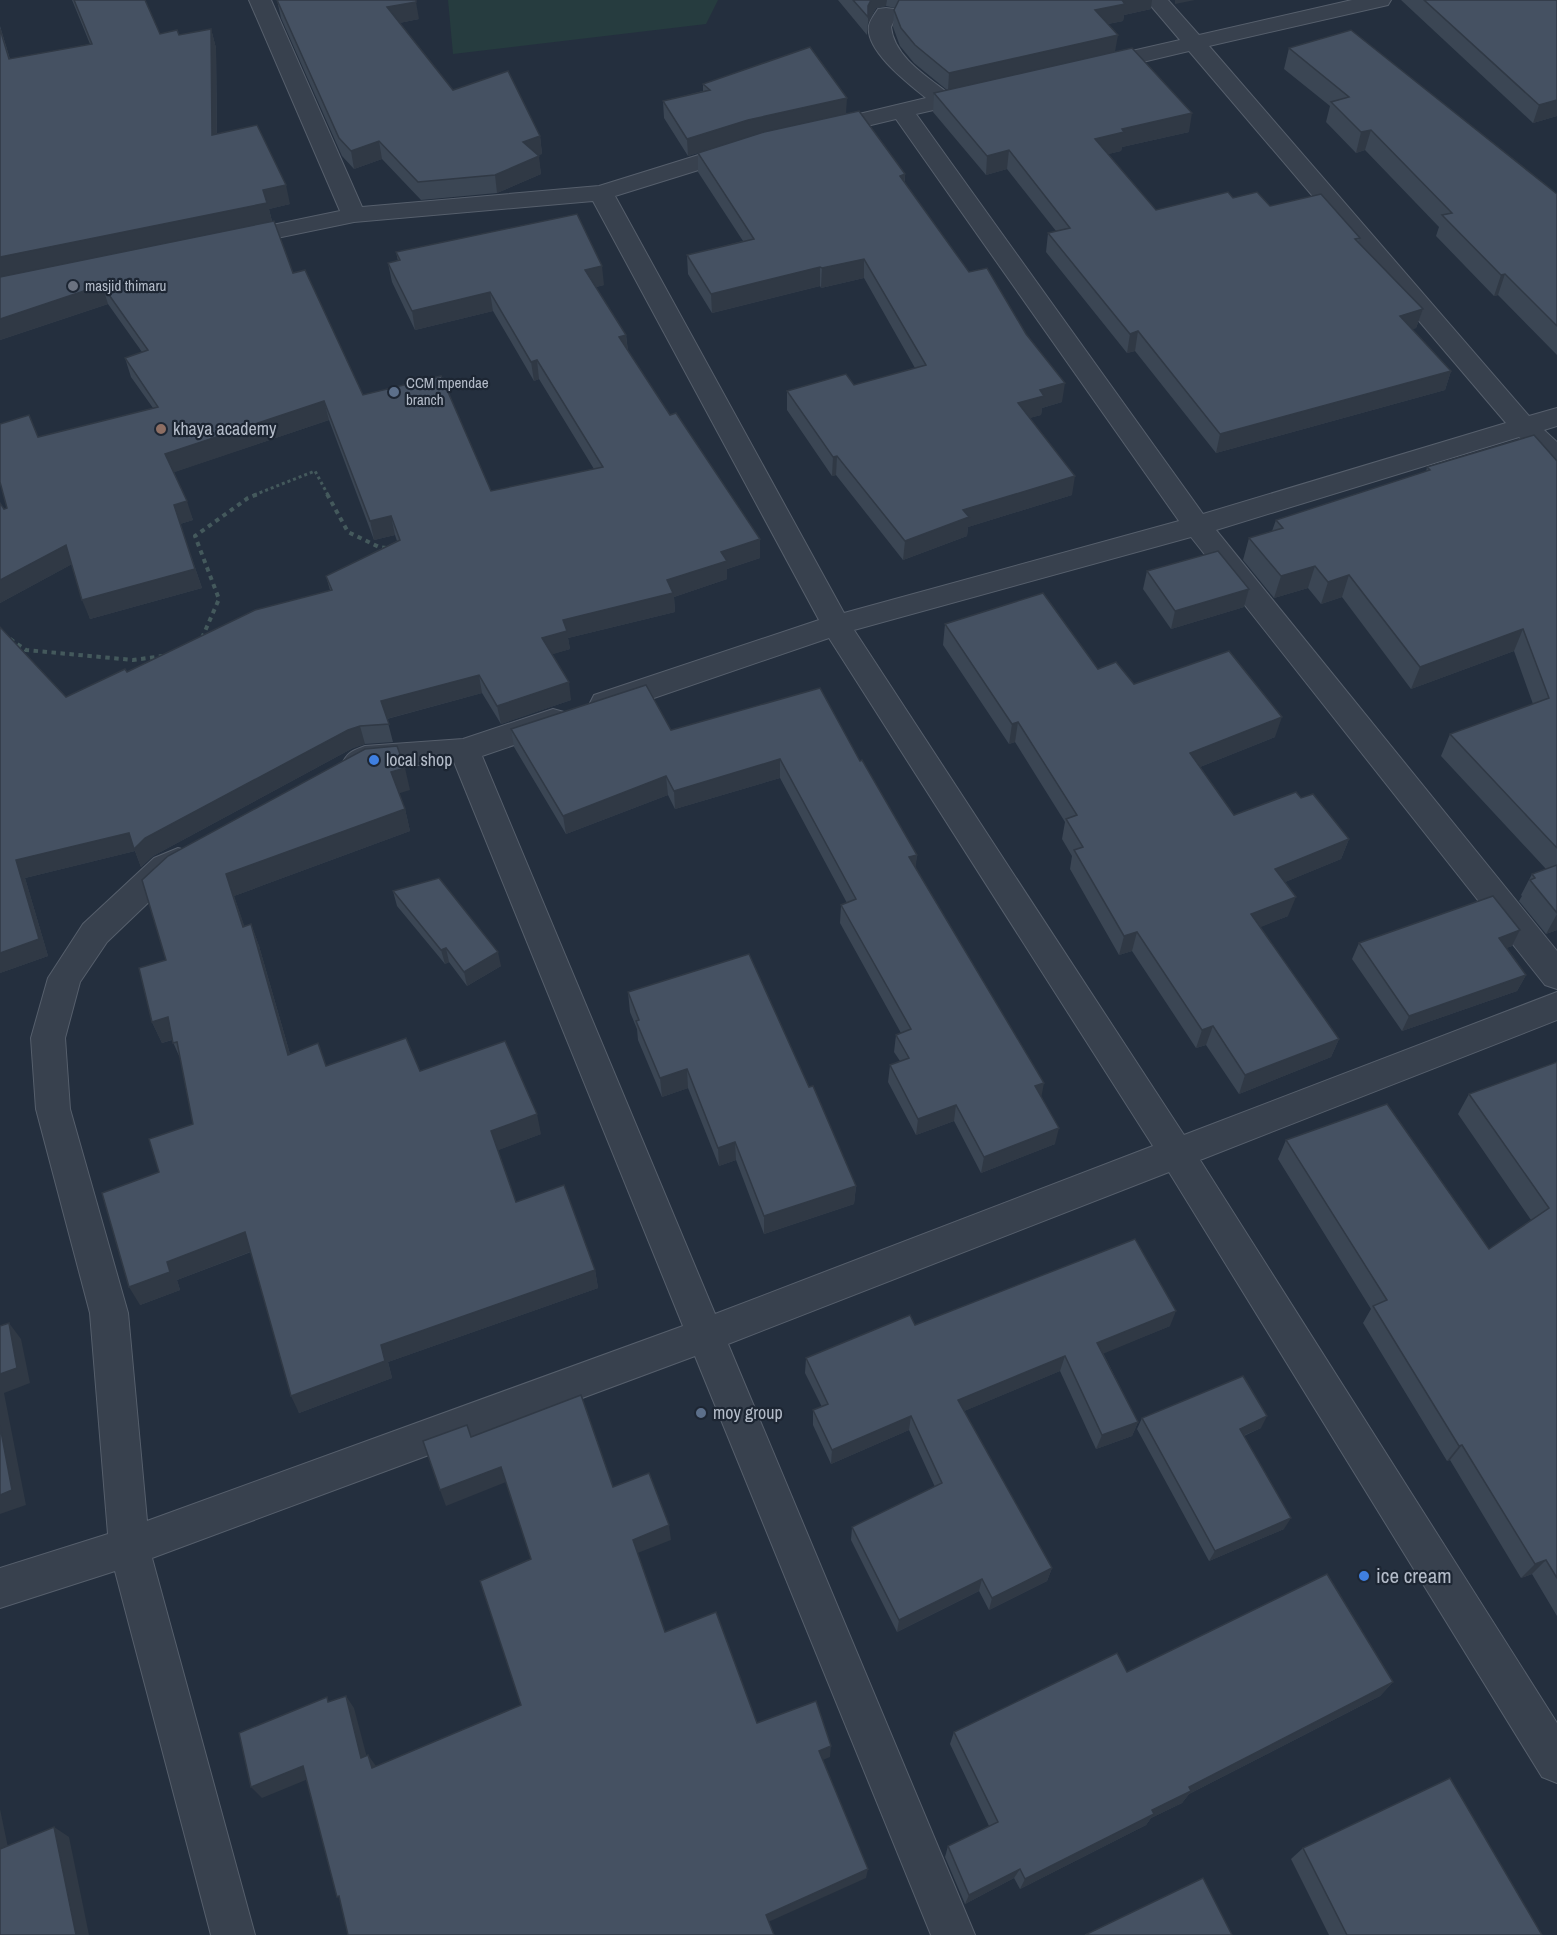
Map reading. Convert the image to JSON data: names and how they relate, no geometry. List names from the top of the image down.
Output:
{
  "places": [
    "masjid thimaru",
    "CCM mpendae branch",
    "khaya academy",
    "local shop",
    "moy group",
    "ice cream"
  ]
}
